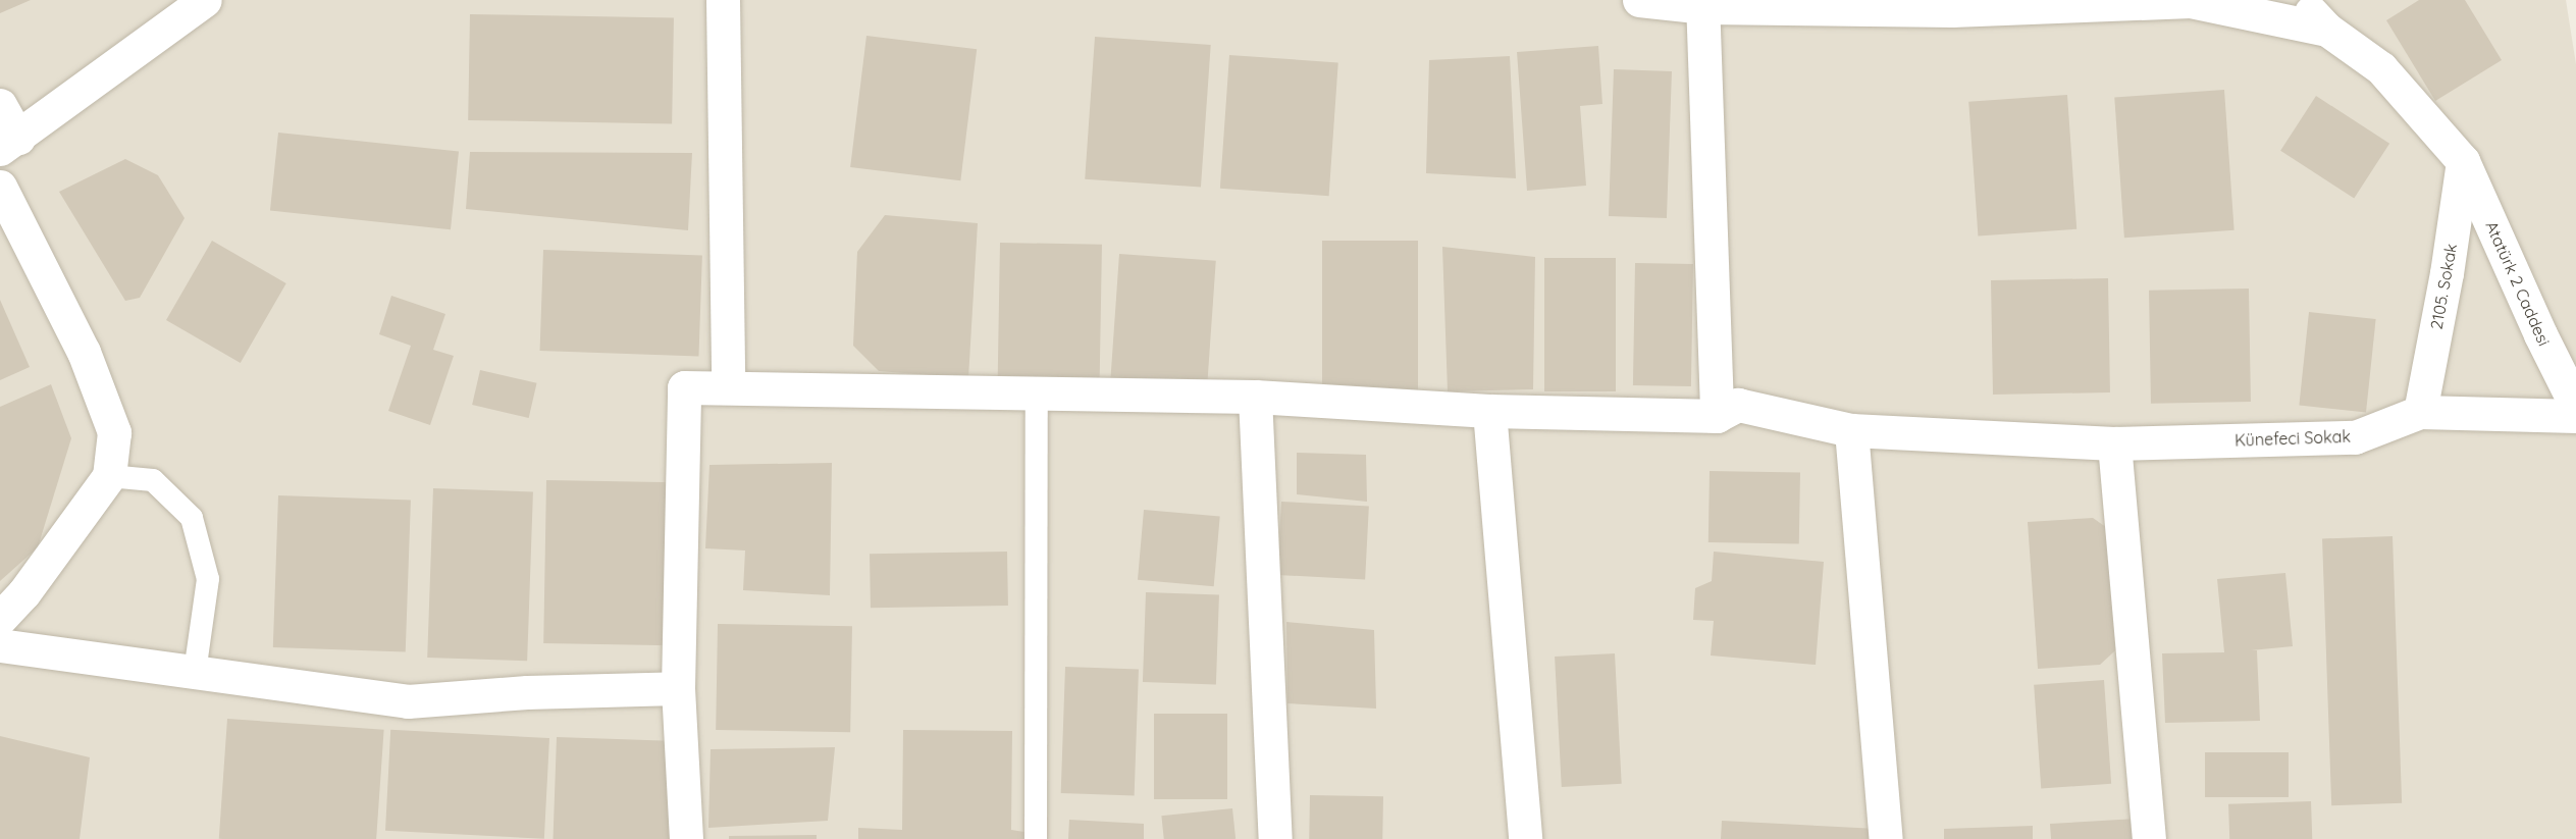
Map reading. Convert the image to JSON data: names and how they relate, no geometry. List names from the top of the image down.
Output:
{
  "streets": {
    "street": ["Atatürk 2 Caddesi", "2105. Sokak", "Künefeci Sokak"]
  },
  "crossings": [
    ["Atatürk 2 Caddesi", "2105. Sokak"],
    ["2105. Sokak", "Künefeci Sokak"]
  ]
}
